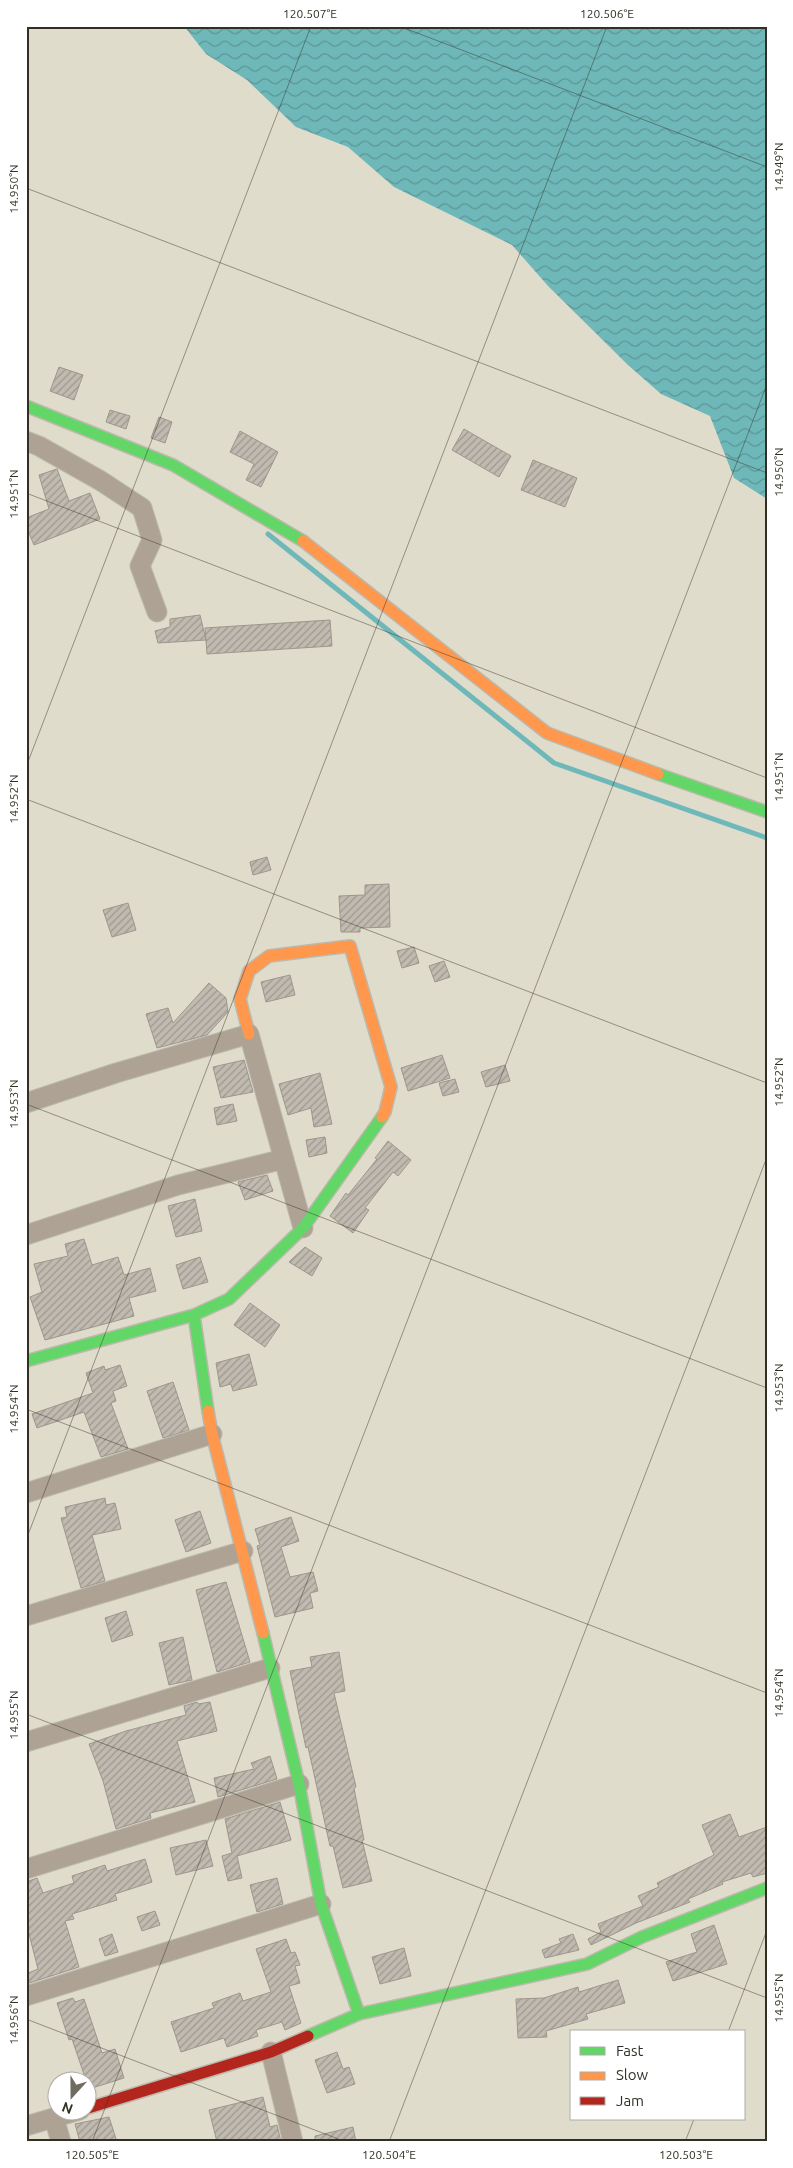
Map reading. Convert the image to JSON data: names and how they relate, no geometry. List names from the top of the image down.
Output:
{
  "legend": ["Fast", "Slow", "Jam"],
  "north": "bottom",
  "coordinates": [
    "120.507°E",
    "120.506°E",
    "14.949°N",
    "14.950°N",
    "14.951°N",
    "14.952°N",
    "14.953°N",
    "14.954°N",
    "14.955°N",
    "14.956°N",
    "120.505°E",
    "120.504°E",
    "120.503°E"
  ]
}
